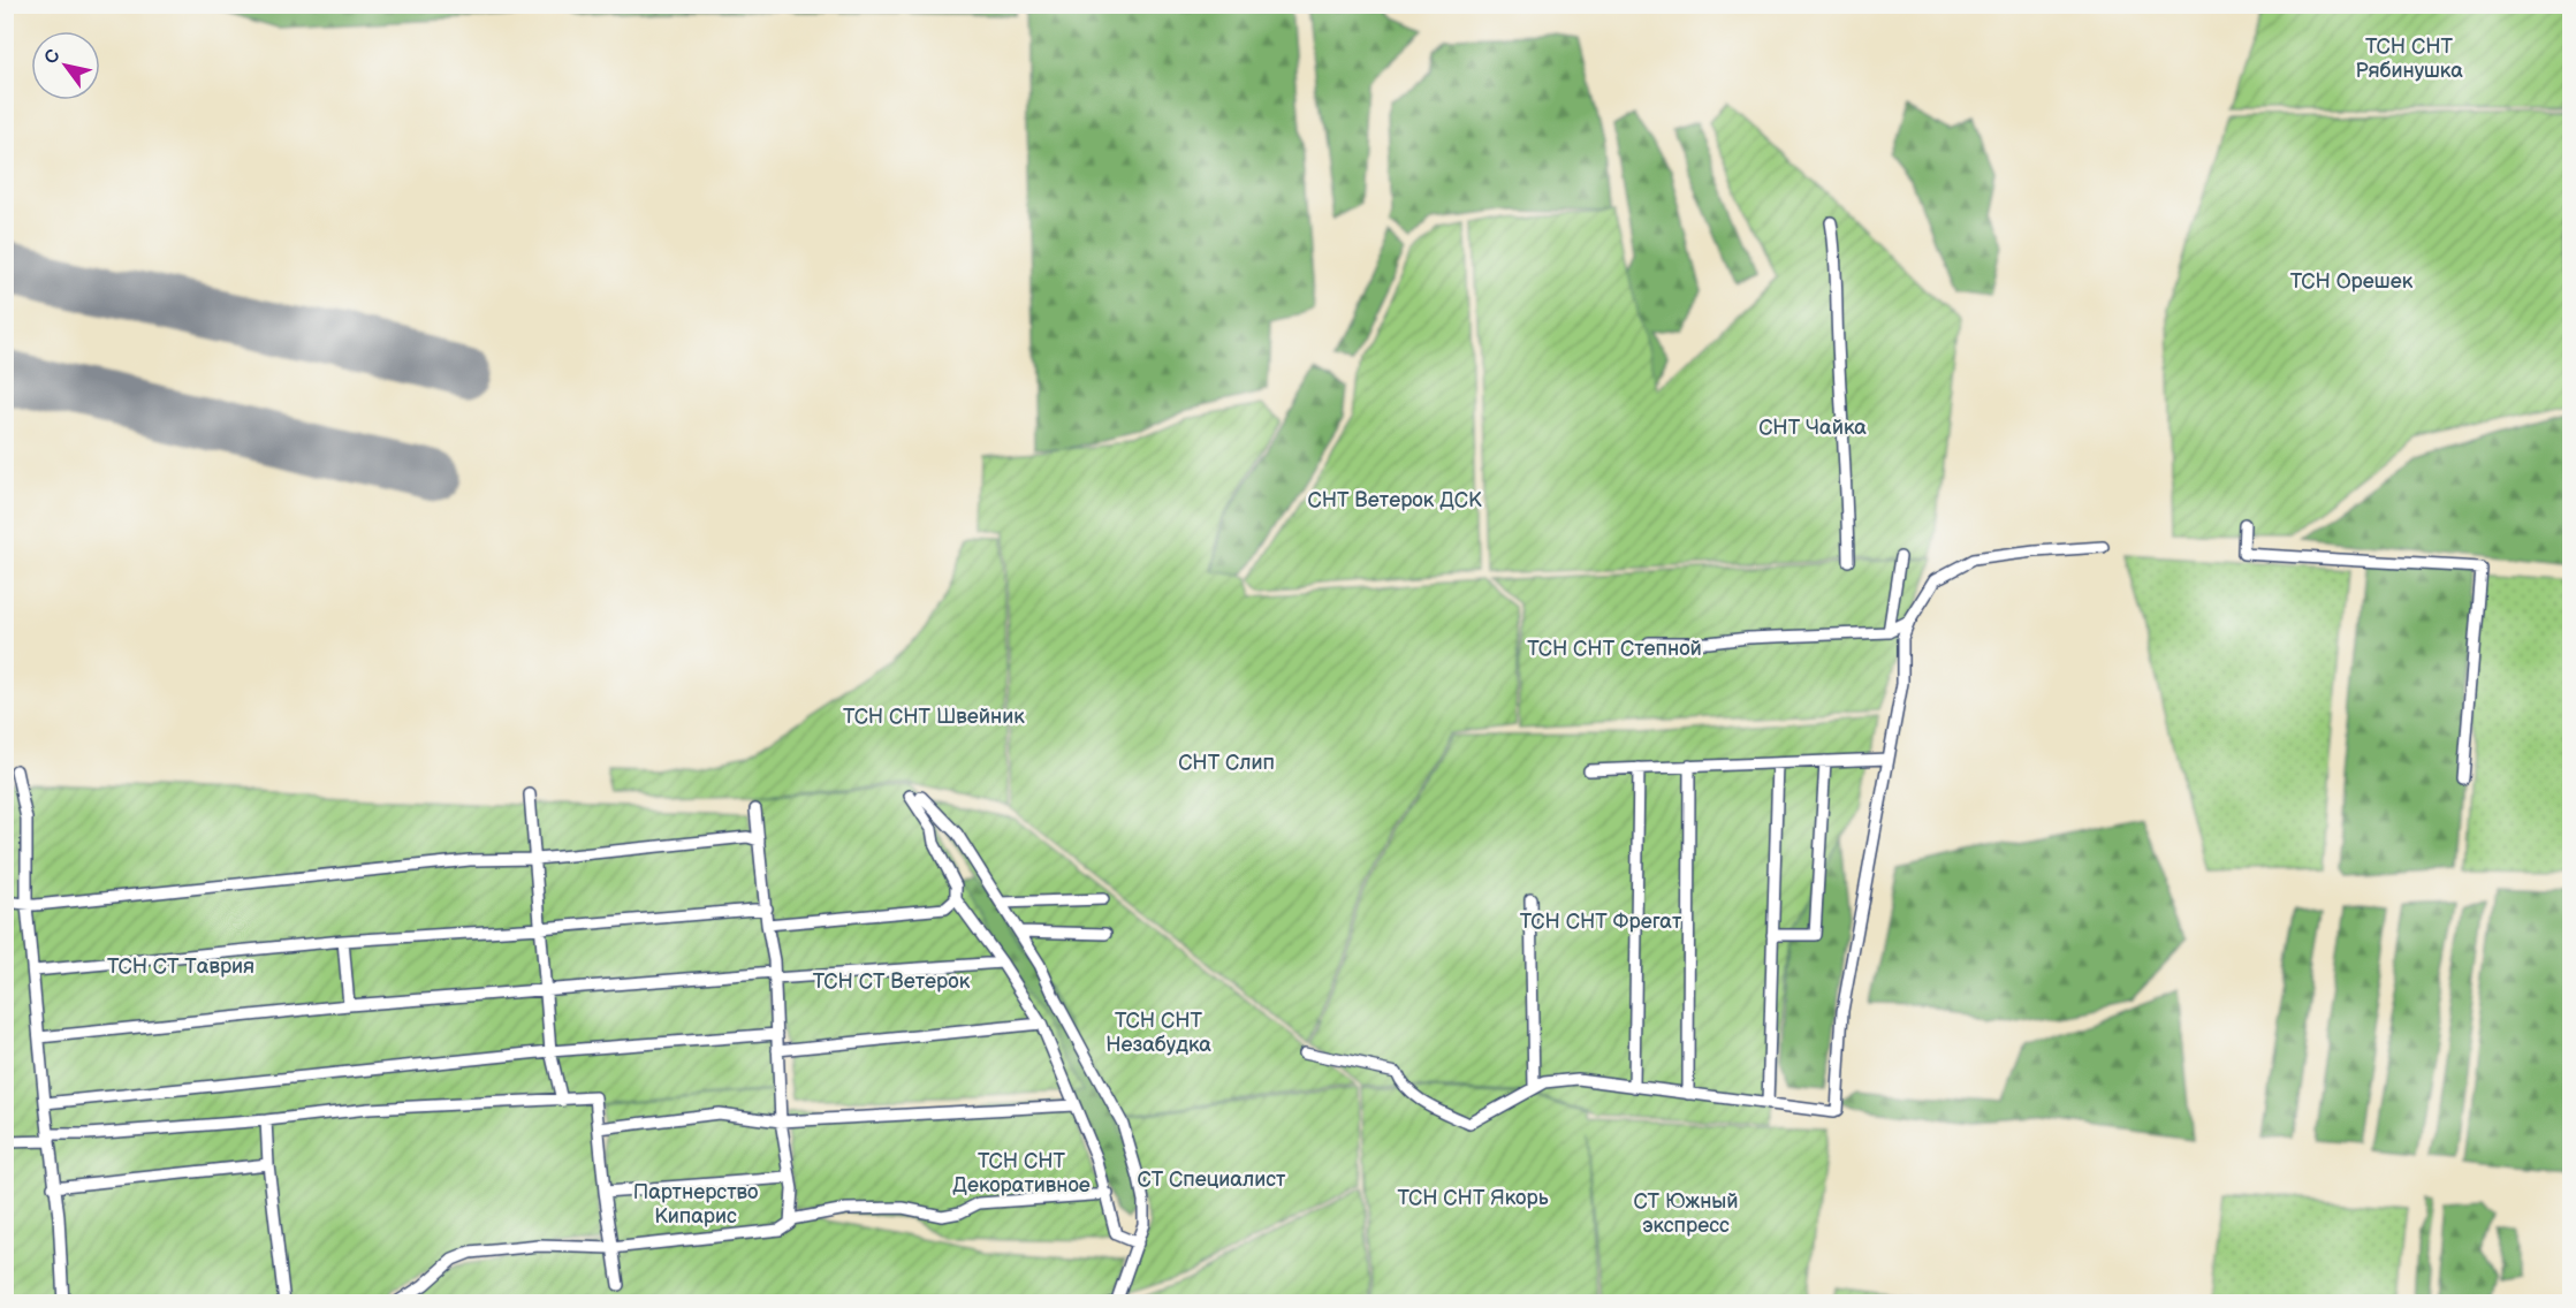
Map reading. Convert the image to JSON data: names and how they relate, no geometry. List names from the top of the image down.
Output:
{
  "parks": [
    "ТСН СНТ Рябинушка",
    "ТСН Орешек",
    "СНТ Чайка",
    "СНТ Ветерок ДСК",
    "ТСН СНТ Степной",
    "ТСН СНТ Швейник",
    "СНТ Слип",
    "ТСН СНТ Фрегат",
    "ТСН СТ Таврия",
    "ТСН СТ Ветерок",
    "ТСН СНТ Незабудка",
    "ТСН СНТ Декоративное",
    "СТ Специалист",
    "Партнерство Кипарис",
    "ТСН СНТ Якорь",
    "СТ Южный экспресс"
  ],
  "north": "top left"
}
